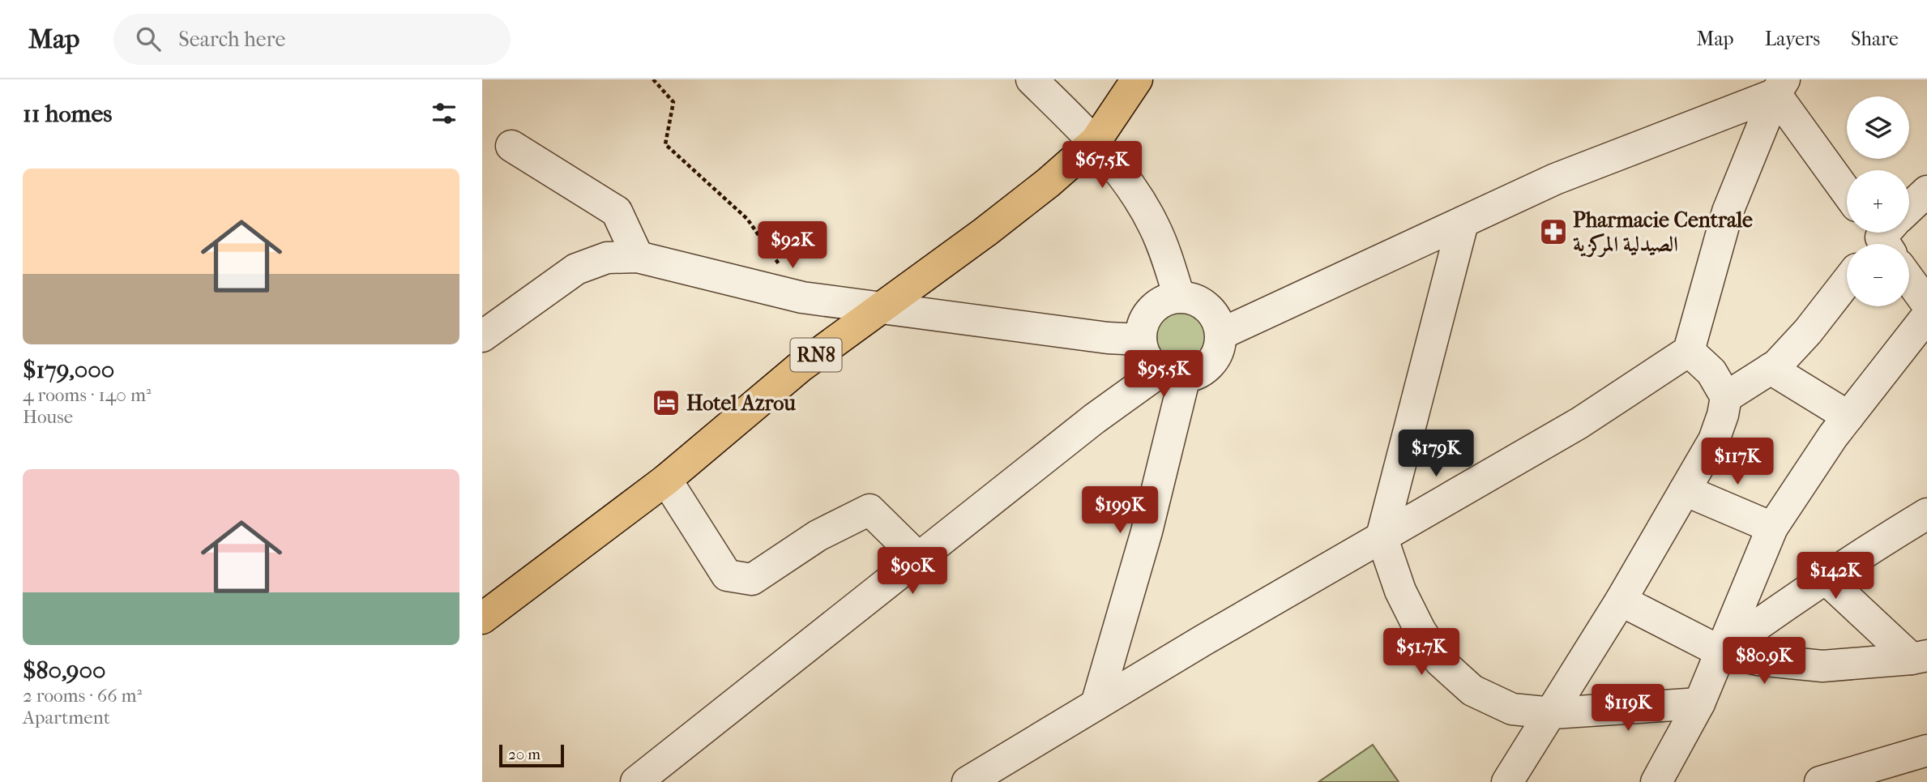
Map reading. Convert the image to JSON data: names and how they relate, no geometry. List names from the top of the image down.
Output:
{
  "streets": {
    "main road": ["RN8"]
  },
  "places": {
    "pharmacy": ["Pharmacie Centrale الصيدلية المركزية"],
    "hotel": ["Hotel Azrou"]
  },
  "scale_bar": "20 m",
  "page": {
    "header": "Map",
    "search": "Search here",
    "nav": ["Map", "Layers", "Share"],
    "heading": "11 homes",
    "map_buttons": ["+", "−"],
    "price": [
      "$67.5K",
      "$92K",
      "$95.5K",
      "$179K",
      "$117K",
      "$199K",
      "$90K",
      "$142K",
      "$51.7K",
      "$80.9K",
      "$119K"
    ],
    "list": [
      {
        "name": "$179,000",
        "note": "4 rooms · 140 m² · House"
      },
      {
        "name": "$80,900",
        "note": "2 rooms · 66 m² · Apartment"
      }
    ],
    "scale": "20 m"
  }
}
